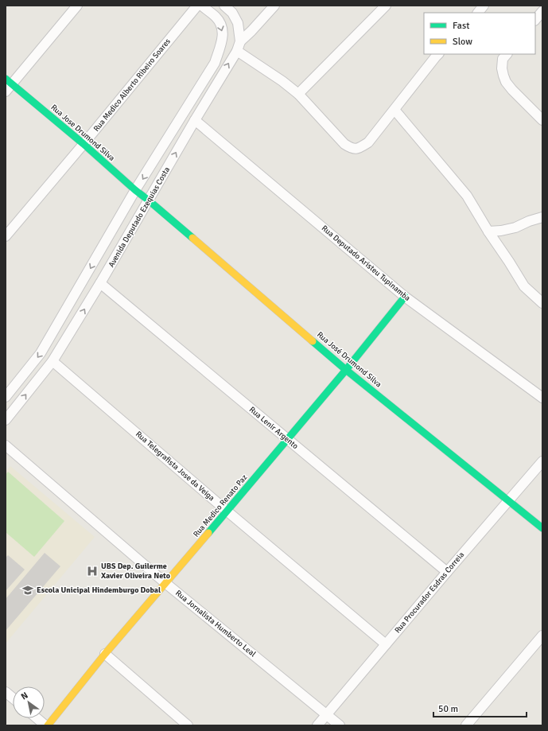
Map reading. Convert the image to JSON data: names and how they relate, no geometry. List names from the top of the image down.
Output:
{
  "streets": {
    "street": [
      "Rua Medico Alberto Ribeiro Soares",
      "Rua Jose Drumond Silva",
      "Avenida Deputado Ezequias Costa",
      "Rua Deputado Aristeu Tupinamba",
      "Rua José Drumond Silva",
      "Rua Lenir Argento",
      "Rua Telegrafista Jose da Veiga",
      "Rua Medico Renato Paz",
      "Rua Procurador Esdras Correia",
      "Rua Jornalista Humberto Leal"
    ]
  },
  "crossings": [
    ["Rua Medico Alberto Ribeiro Soares", "Rua Jose Drumond Silva"],
    ["Rua Jose Drumond Silva", "Avenida Deputado Ezequias Costa"],
    ["Rua Jose Drumond Silva", "Rua José Drumond Silva"],
    ["Avenida Deputado Ezequias Costa", "Rua Deputado Aristeu Tupinamba"],
    ["Avenida Deputado Ezequias Costa", "Rua José Drumond Silva"],
    ["Avenida Deputado Ezequias Costa", "Rua Lenir Argento"],
    ["Avenida Deputado Ezequias Costa", "Rua Telegrafista Jose da Veiga"],
    ["Rua Deputado Aristeu Tupinamba", "Rua Medico Renato Paz"],
    ["Rua José Drumond Silva", "Rua Medico Renato Paz"],
    ["Rua José Drumond Silva", "Rua Procurador Esdras Correia"],
    ["Rua Lenir Argento", "Rua Medico Renato Paz"],
    ["Rua Lenir Argento", "Rua Procurador Esdras Correia"],
    ["Rua Telegrafista Jose da Veiga", "Rua Medico Renato Paz"],
    ["Rua Telegrafista Jose da Veiga", "Rua Procurador Esdras Correia"],
    ["Rua Medico Renato Paz", "Rua Jornalista Humberto Leal"],
    ["Rua Procurador Esdras Correia", "Rua Jornalista Humberto Leal"]
  ],
  "places": {
    "hospital": ["UBS Dep. Guilerme Xavier Oliveira Neto"],
    "school or university": ["Escola Unicipal Hindemburgo Dobal"]
  },
  "legend": ["Fast", "Slow"],
  "scale_bar": "50 m",
  "north": "top left"
}
